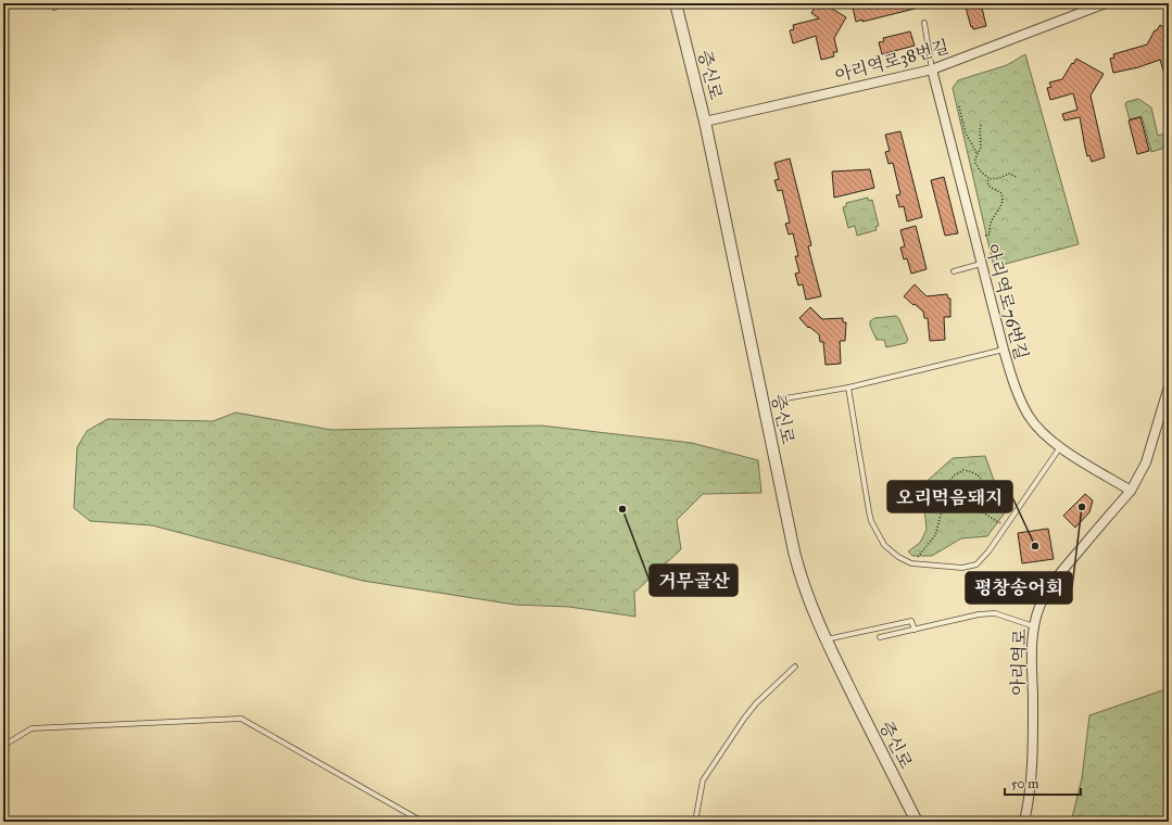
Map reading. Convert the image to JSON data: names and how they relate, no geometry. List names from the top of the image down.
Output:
{
  "streets": {
    "street": [
      "아리역로38번길",
      "증신로",
      "아리역로76번길",
      "아리역로"
    ]
  },
  "crossings": [
    ["아리역로38번길", "증신로"],
    ["아리역로38번길", "아리역로76번길"],
    ["아리역로76번길", "아리역로"]
  ],
  "places": ["평창송어회", "거무골산", "오리먹음돼지"],
  "scale_bar": "50 m"
}
